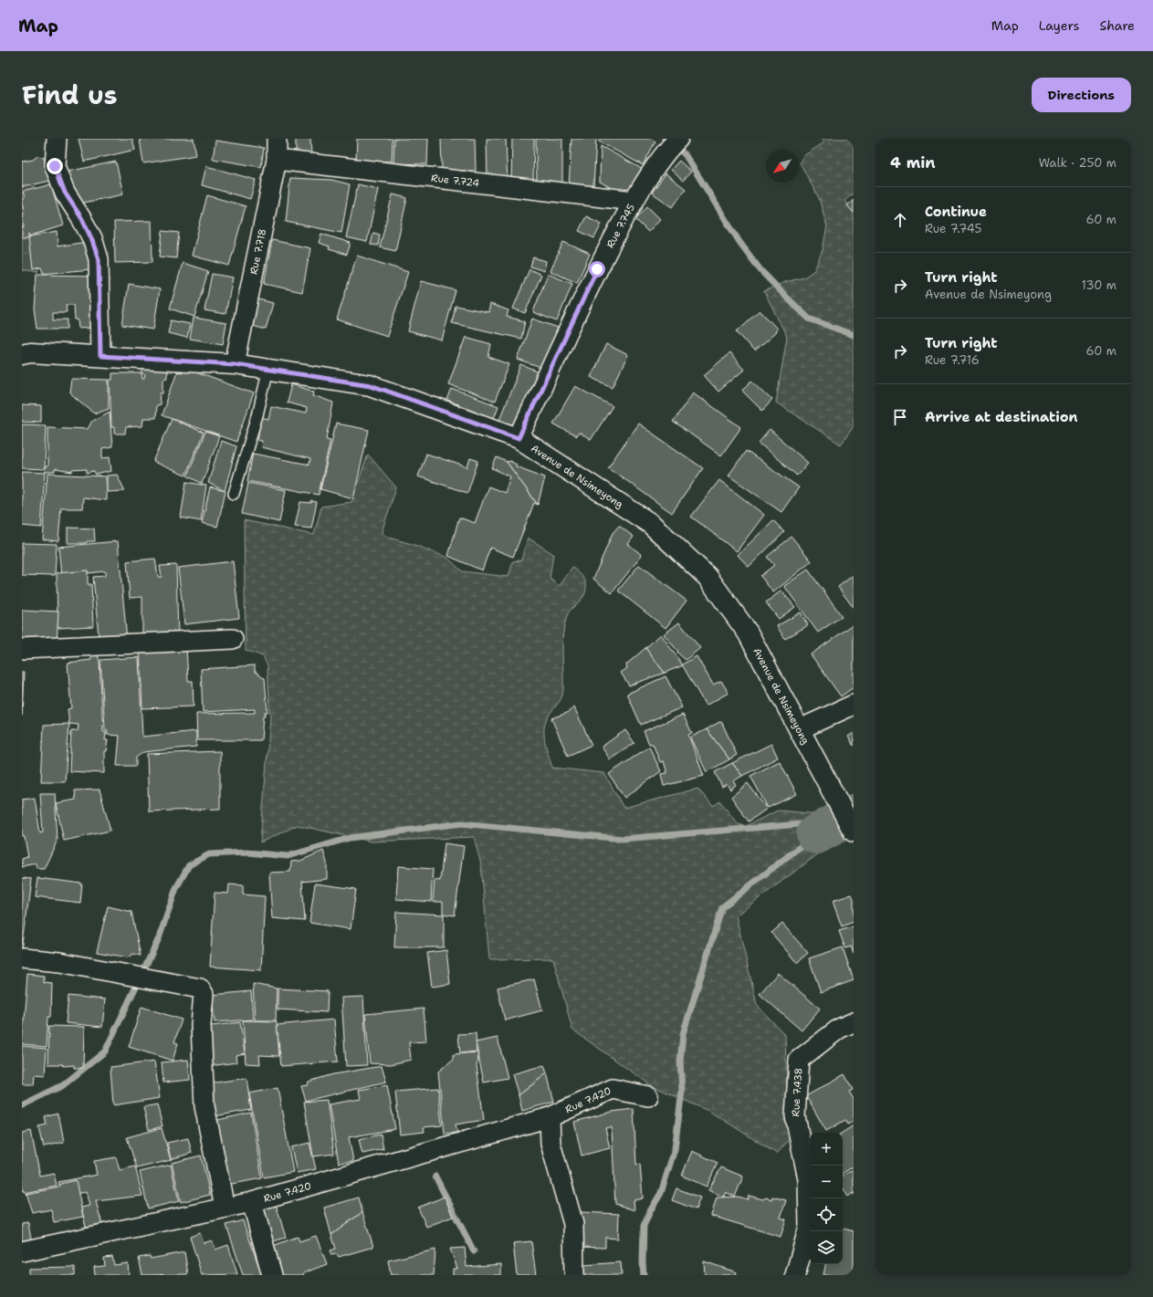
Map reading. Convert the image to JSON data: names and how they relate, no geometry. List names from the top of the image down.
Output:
{
  "streets": {
    "main road": ["Avenue de Nsimeyong"],
    "street": [
      "Rue 7.724",
      "Rue 7.745",
      "Rue 7.718",
      "Rue 7.438",
      "Rue 7.420"
    ]
  },
  "crossings": [
    ["Rue 7.724", "Rue 7.745"],
    ["Rue 7.724", "Rue 7.718"],
    ["Rue 7.745", "Avenue de Nsimeyong"],
    ["Rue 7.718", "Avenue de Nsimeyong"]
  ],
  "north": "bottom left",
  "page": {
    "header": "Map",
    "nav": ["Map", "Layers", "Share"],
    "title": "Find us",
    "buttons": "Directions",
    "heading": ["4 min", "Walk · 250 m"],
    "list": [
      ["Continue", "Rue 7.745", "60 m"],
      ["Turn right", "Avenue de Nsimeyong", "130 m"],
      ["Turn right", "Rue 7.716", "60 m"],
      "Arrive at destination"
    ],
    "map_buttons": ["+", "−"]
  }
}
